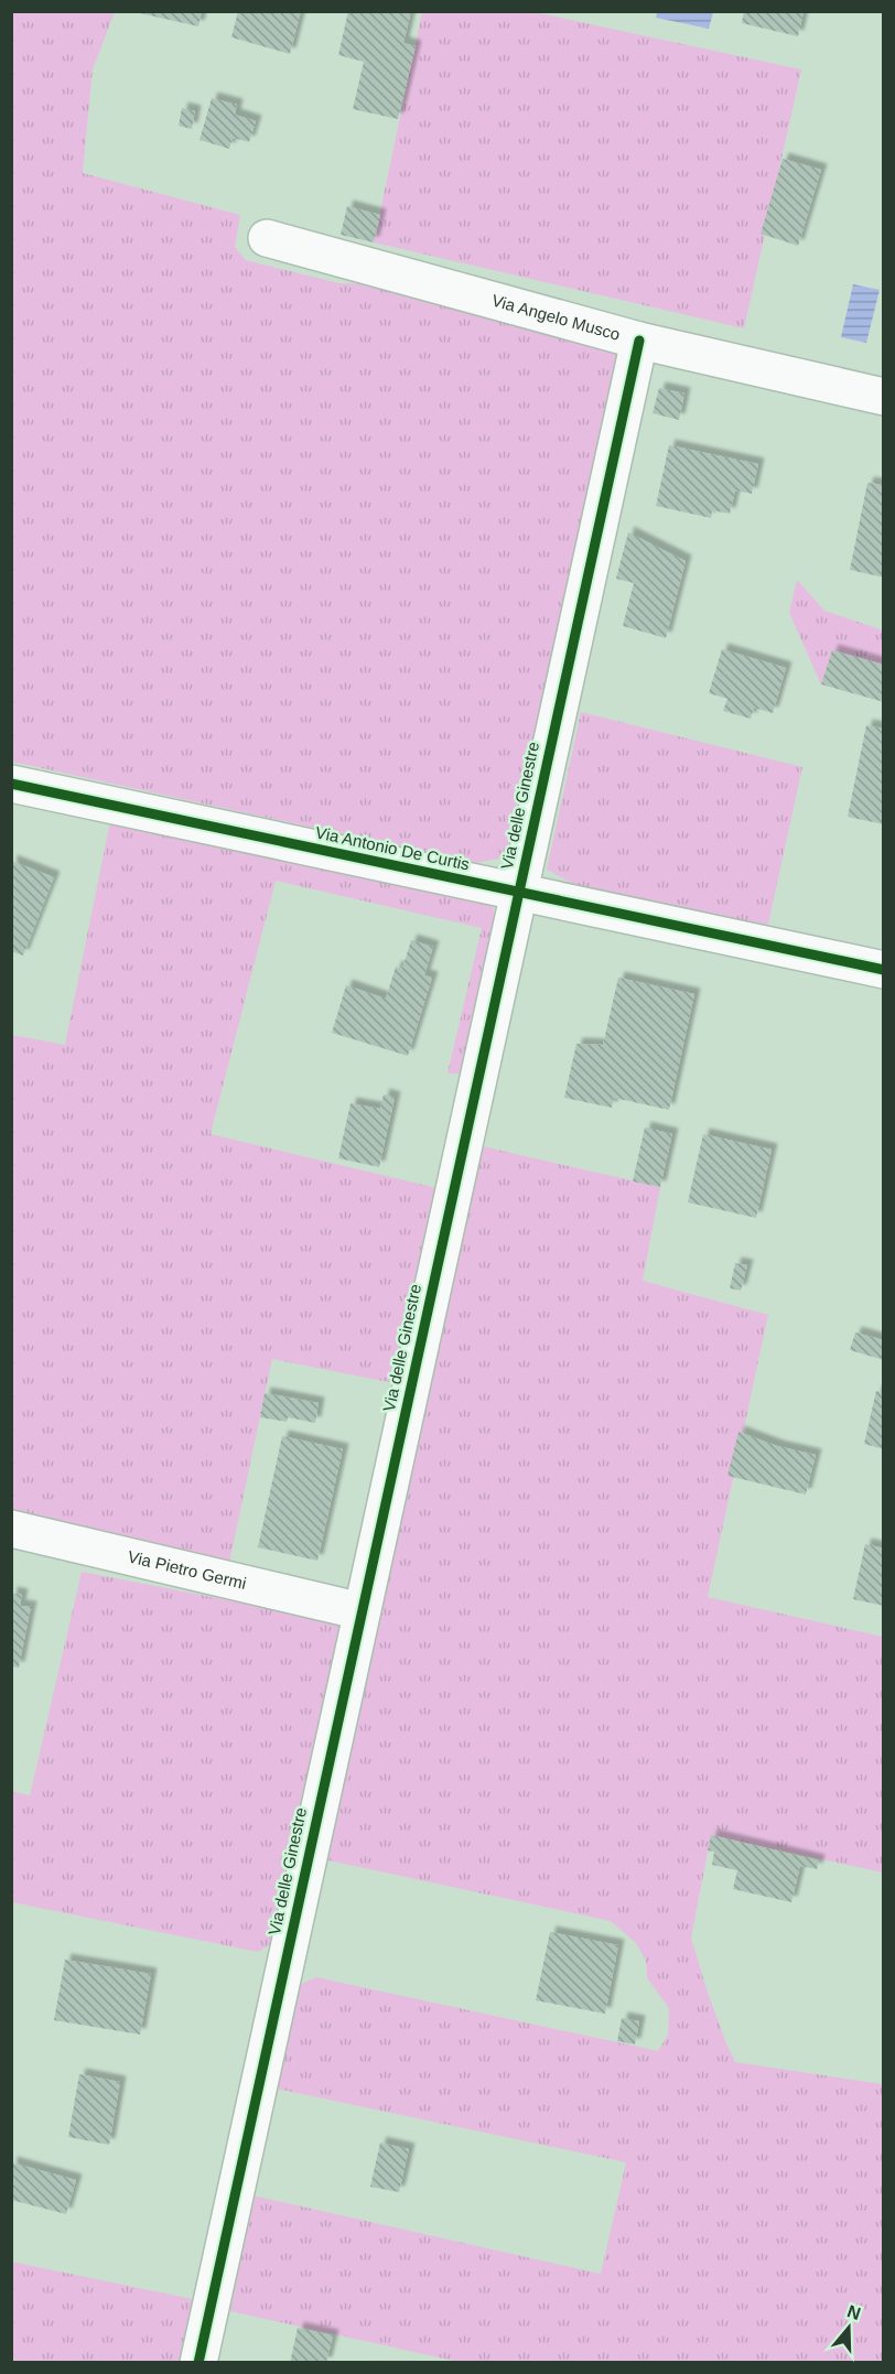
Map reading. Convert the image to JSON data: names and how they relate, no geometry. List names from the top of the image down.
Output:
{
  "streets": {
    "street": [
      "Via Angelo Musco",
      "Via delle Ginestre",
      "Via Antonio De Curtis",
      "Via Pietro Germi"
    ]
  },
  "crossings": [
    ["Via Angelo Musco", "Via delle Ginestre"],
    ["Via delle Ginestre", "Via Antonio De Curtis"],
    ["Via delle Ginestre", "Via Pietro Germi"]
  ],
  "north": "top"
}
